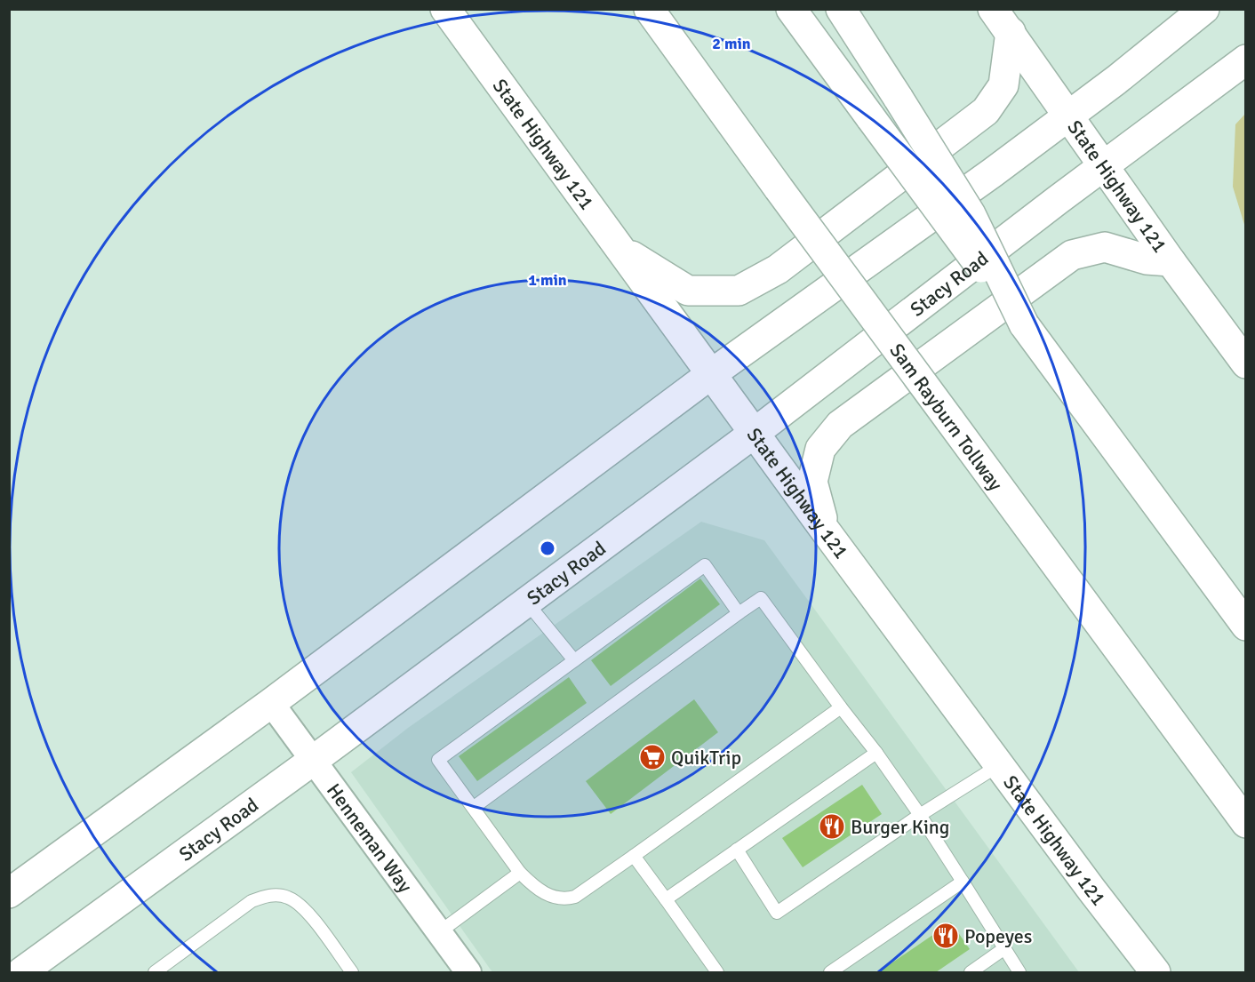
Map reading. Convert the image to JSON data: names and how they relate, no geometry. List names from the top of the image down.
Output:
{
  "streets": {
    "main road": ["State Highway 121", "Stacy Road", "Sam Rayburn Tollway"],
    "street": ["Henneman Way"]
  },
  "crossings": [
    ["State Highway 121", "Stacy Road"],
    ["Stacy Road", "Henneman Way"]
  ],
  "places": {
    "supermarket": ["QuikTrip"],
    "restaurant": ["Burger King", "Popeyes"]
  },
  "rings": ["2 min", "1 min"]
}
